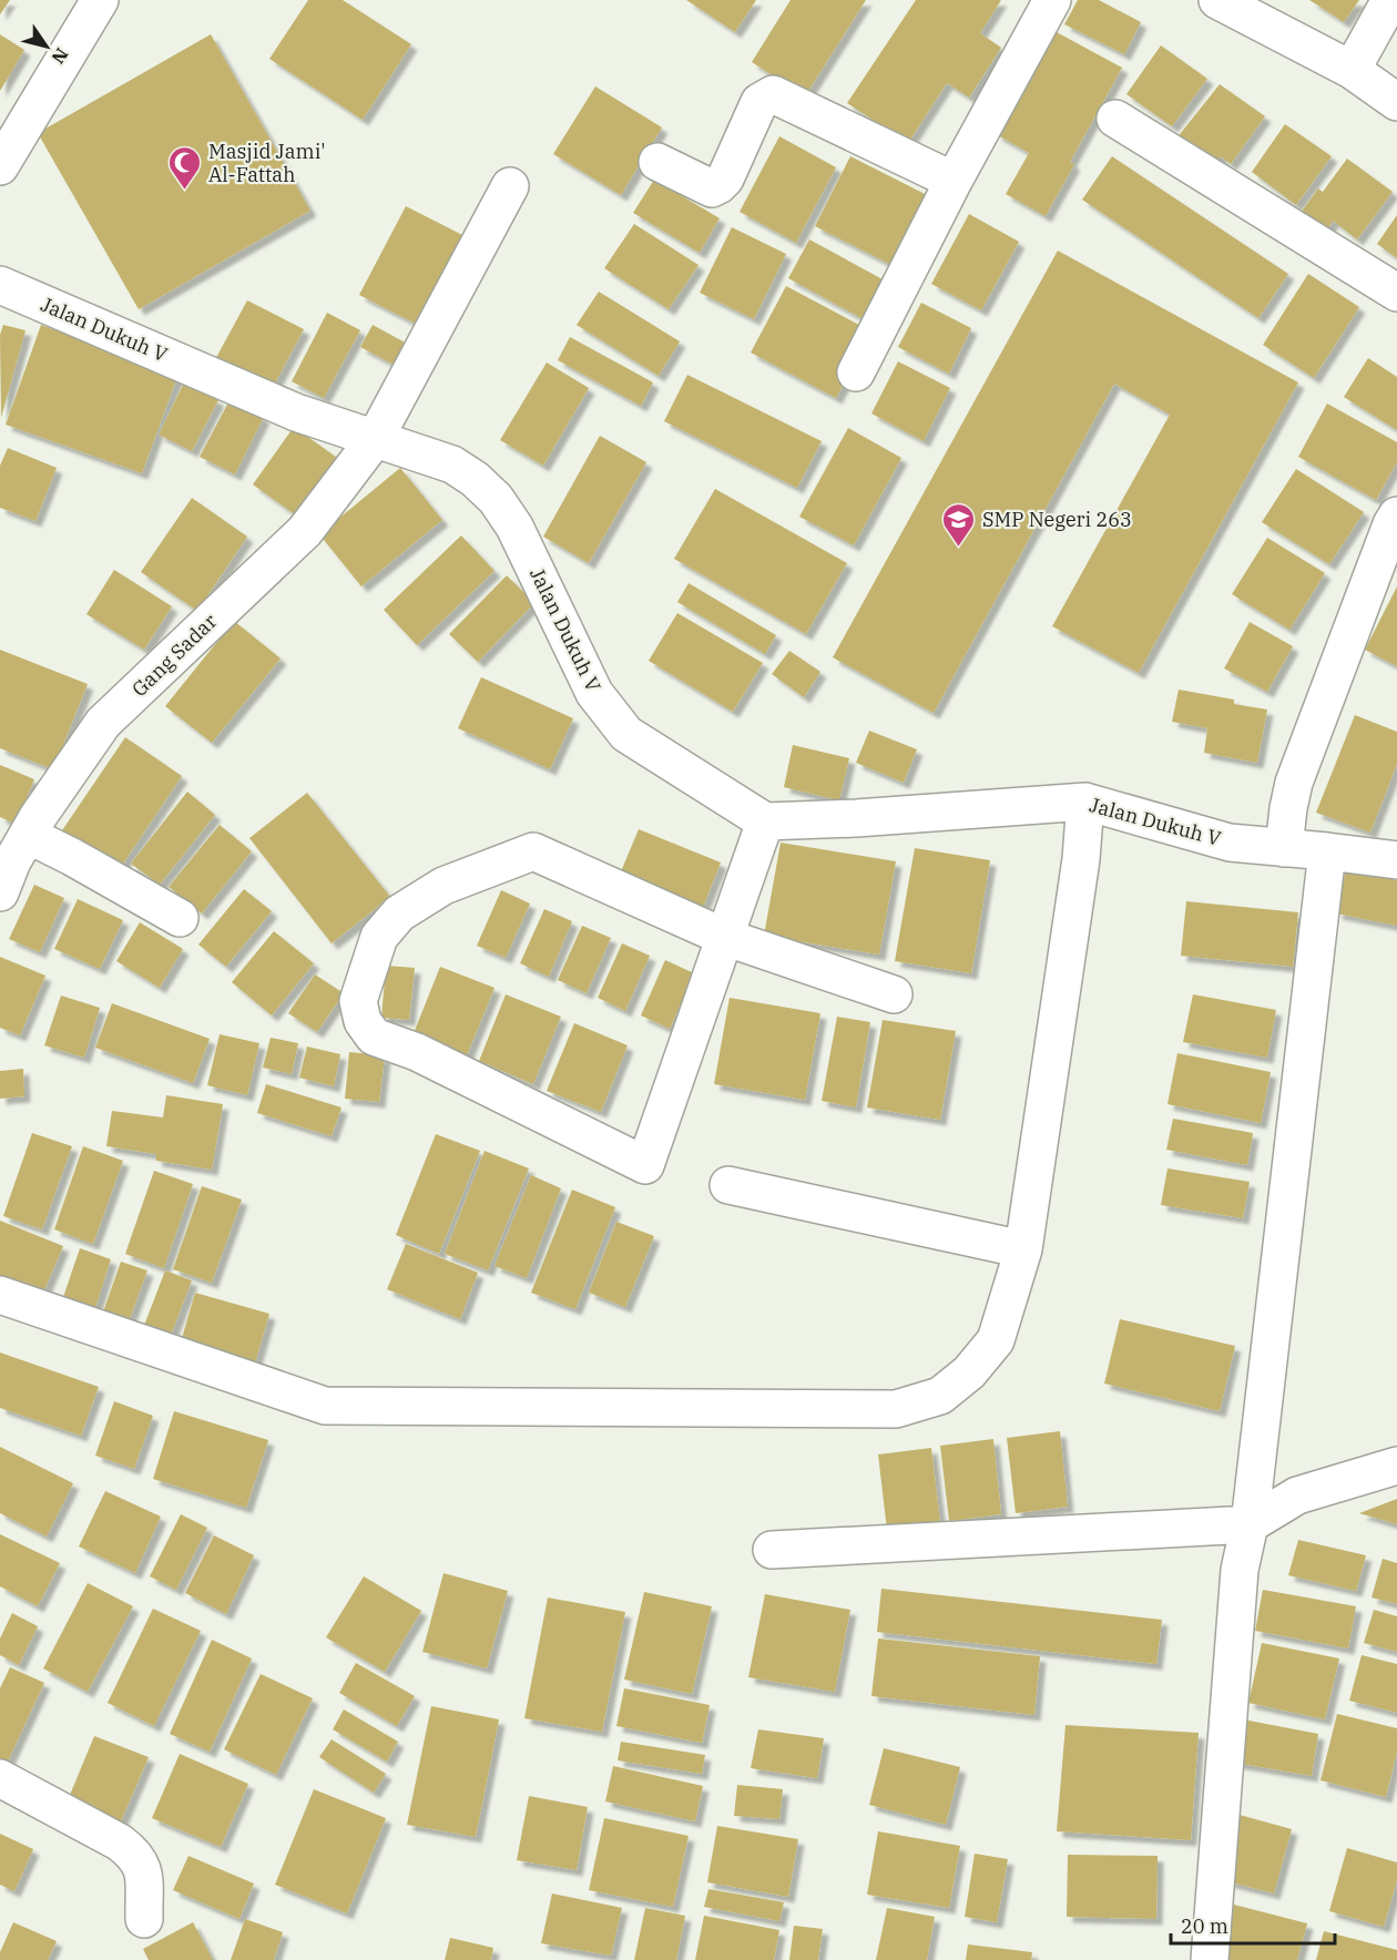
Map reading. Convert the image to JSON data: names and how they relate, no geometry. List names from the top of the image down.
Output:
{
  "streets": {
    "street": ["Jalan Dukuh V", "Gang Sadar"]
  },
  "crossings": [
    ["Jalan Dukuh V", "Gang Sadar"]
  ],
  "places": {
    "mosque": ["Masjid Jami' Al-Fattah"],
    "school or university": ["SMP Negeri 263"]
  },
  "scale_bar": "20 m",
  "north": "bottom right"
}
